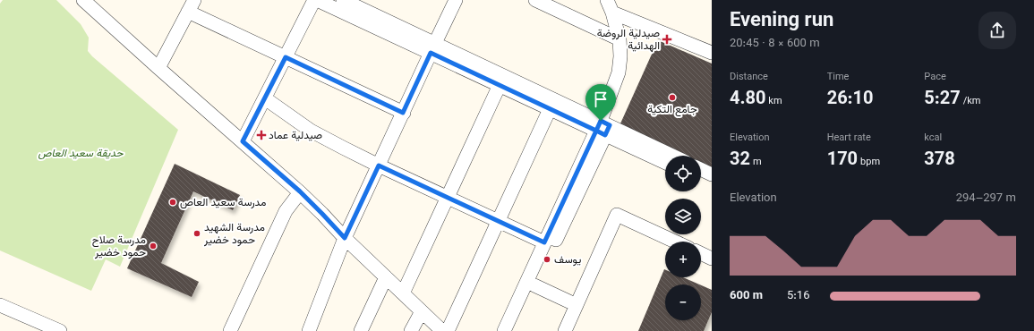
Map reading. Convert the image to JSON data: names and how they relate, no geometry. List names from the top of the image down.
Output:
{
  "parks": ["حديقة سعيد العاص"],
  "places": {
    "health": ["صيدلية الروضة الهدائية", "صيدلية عماد"],
    "other": [
      "جامع التكية",
      "مدرسة سعيد العاص",
      "مدرسة الشهيد حمود خضير",
      "مدرسة صلاح حمود خضير",
      "يوسف"
    ]
  },
  "page": {
    "heading": ["Evening run", "20:45 · 8 × 600 m"],
    "stats": [
      ["Distance", "4.80 km"],
      ["Time", "26:10"],
      ["Pace", "5:27 /km"],
      ["Elevation", "32 m"],
      ["Heart rate", "170 bpm"],
      ["kcal", "378"]
    ],
    "map_buttons": ["+", "−"],
    "chart": ["Elevation", "294–297 m"],
    "list": [
      {
        "name": "600 m",
        "note": "5:16"
      }
    ]
  }
}
